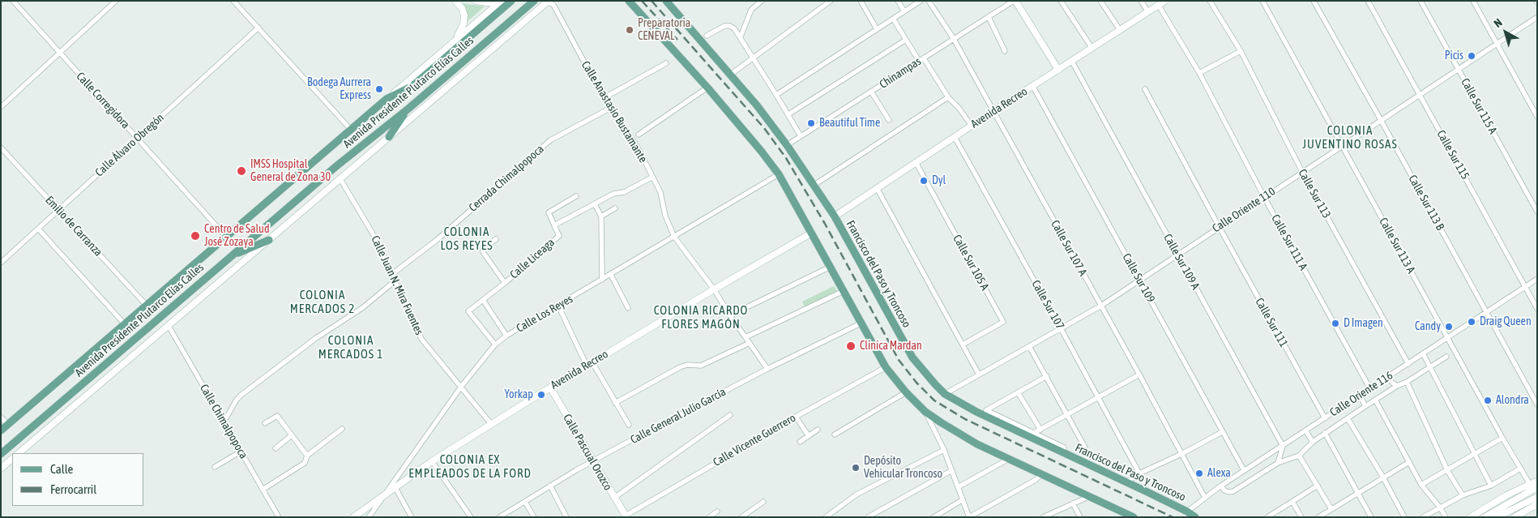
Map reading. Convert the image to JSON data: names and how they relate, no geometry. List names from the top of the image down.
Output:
{
  "streets": {
    "main road": ["Avenida Presidente Plutarco Elías Calles", "Francisco del Paso y Troncoso"],
    "street": [
      "Chinampas",
      "Calle Corregidora",
      "Calle Sur 115 A",
      "Avenida Recreo",
      "Calle Anastasio Bustamante",
      "Calle Álvaro Obregón",
      "Calle Sur 115",
      "Cerrada Chimalpopoca",
      "Calle Sur 113",
      "Calle Sur 113 B",
      "Calle Oriente 110",
      "Emilio de Carranza",
      "Calle Sur 111 A",
      "Calle Sur 113 A",
      "Calle Sur 107 A",
      "Calle Liceaga",
      "Calle Sur 109 A",
      "Calle Sur 105 A",
      "Calle Sur 109",
      "Calle Juan N. Mira Fuentes",
      "Calle Sur 107",
      "Calle Los Reyes",
      "Calle Sur 111",
      "Calle Oriente 116",
      "Calle General Julio García",
      "Calle Chimalpopoca",
      "Calle Vicente Guerrero",
      "Calle Pascual Orozco"
    ]
  },
  "crossings": [
    ["Chinampas", "Calle Sur 107 A"],
    ["Chinampas", "Francisco del Paso y Troncoso"],
    ["Avenida Presidente Plutarco Elías Calles", "Calle Corregidora"],
    ["Avenida Presidente Plutarco Elías Calles", "Calle Anastasio Bustamante"],
    ["Avenida Presidente Plutarco Elías Calles", "Emilio de Carranza"],
    ["Avenida Presidente Plutarco Elías Calles", "Calle Juan N. Mira Fuentes"],
    ["Avenida Presidente Plutarco Elías Calles", "Calle Chimalpopoca"],
    ["Calle Corregidora", "Calle Álvaro Obregón"],
    ["Calle Sur 115 A", "Calle Oriente 110"],
    ["Avenida Recreo", "Calle Anastasio Bustamante"],
    ["Avenida Recreo", "Calle Sur 111 A"],
    ["Avenida Recreo", "Calle Sur 107 A"],
    ["Avenida Recreo", "Calle Sur 109 A"],
    ["Avenida Recreo", "Calle Sur 105 A"],
    ["Avenida Recreo", "Francisco del Paso y Troncoso"],
    ["Avenida Recreo", "Calle Sur 109"],
    ["Avenida Recreo", "Calle Juan N. Mira Fuentes"],
    ["Avenida Recreo", "Calle Sur 107"],
    ["Avenida Recreo", "Calle Los Reyes"],
    ["Avenida Recreo", "Calle Pascual Orozco"],
    ["Calle Anastasio Bustamante", "Cerrada Chimalpopoca"],
    ["Calle Anastasio Bustamante", "Calle Liceaga"],
    ["Calle Anastasio Bustamante", "Calle Los Reyes"],
    ["Calle Anastasio Bustamante", "Calle General Julio García"],
    ["Calle Álvaro Obregón", "Emilio de Carranza"],
    ["Calle Sur 115", "Calle Oriente 110"],
    ["Calle Sur 115", "Calle Oriente 116"],
    ["Cerrada Chimalpopoca", "Calle Juan N. Mira Fuentes"],
    ["Calle Sur 113", "Calle Oriente 110"],
    ["Calle Sur 113", "Calle Oriente 116"],
    ["Calle Sur 113 B", "Calle Oriente 110"],
    ["Calle Sur 113 B", "Calle Oriente 116"],
    ["Calle Oriente 110", "Calle Sur 111 A"],
    ["Calle Oriente 110", "Calle Sur 113 A"],
    ["Calle Oriente 110", "Calle Sur 107 A"],
    ["Calle Oriente 110", "Calle Sur 109 A"],
    ["Calle Oriente 110", "Francisco del Paso y Troncoso"],
    ["Calle Oriente 110", "Calle Sur 109"],
    ["Calle Oriente 110", "Calle Sur 107"],
    ["Calle Oriente 110", "Calle Sur 111"],
    ["Calle Sur 111 A", "Calle Oriente 116"],
    ["Calle Sur 113 A", "Calle Oriente 116"],
    ["Calle Sur 107 A", "Calle Oriente 116"],
    ["Calle Liceaga", "Calle Los Reyes"],
    ["Calle Sur 109 A", "Calle Oriente 116"],
    ["Francisco del Paso y Troncoso", "Calle Oriente 116"],
    ["Calle Sur 109", "Calle Oriente 116"],
    ["Calle Juan N. Mira Fuentes", "Calle Los Reyes"],
    ["Calle Sur 111", "Calle Oriente 116"],
    ["Calle General Julio García", "Calle Pascual Orozco"],
    ["Calle Vicente Guerrero", "Calle Pascual Orozco"]
  ],
  "districts": [
    "COLONIA JUVENTINO ROSAS",
    "COLONIA LOS REYES",
    "COLONIA MERCADOS 2",
    "COLONIA RICARDO FLORES MAGÓN",
    "COLONIA MERCADOS 1",
    "COLONIA EX EMPLEADOS DE LA FORD"
  ],
  "places": [
    "Preparatoria CENEVAL",
    "Picis",
    "Bodega Aurrera Express",
    "Beautiful Time",
    "IMSS Hospital General de Zona 30",
    "Dyl",
    "Centro de Salud José Zozaya",
    "Draig Queen",
    "D Imagen",
    "Candy",
    "Clinica Mardan",
    "Yorkap",
    "Alondra",
    "Depósito Vehicular Troncoso",
    "Alexa"
  ],
  "legend": ["Calle", "Ferrocarril"],
  "north": "top left"
}
